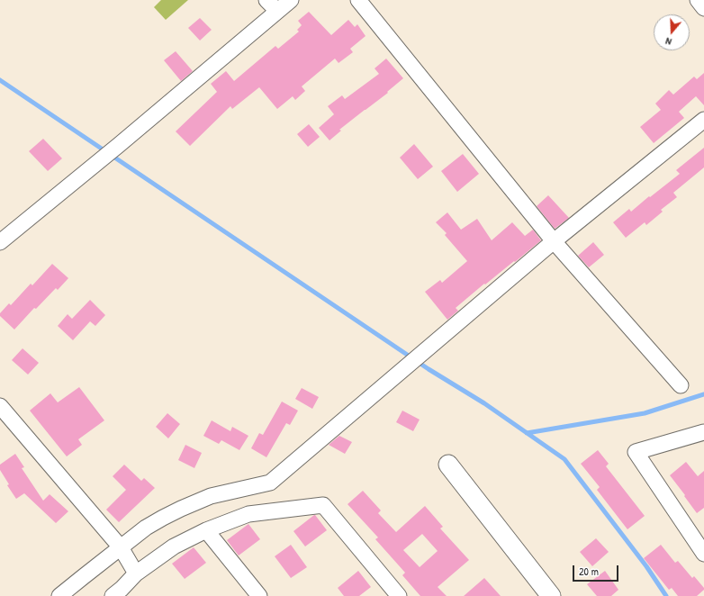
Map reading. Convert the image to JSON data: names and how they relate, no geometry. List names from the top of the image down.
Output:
{
  "scale_bar": "20 m",
  "north": "bottom"
}
